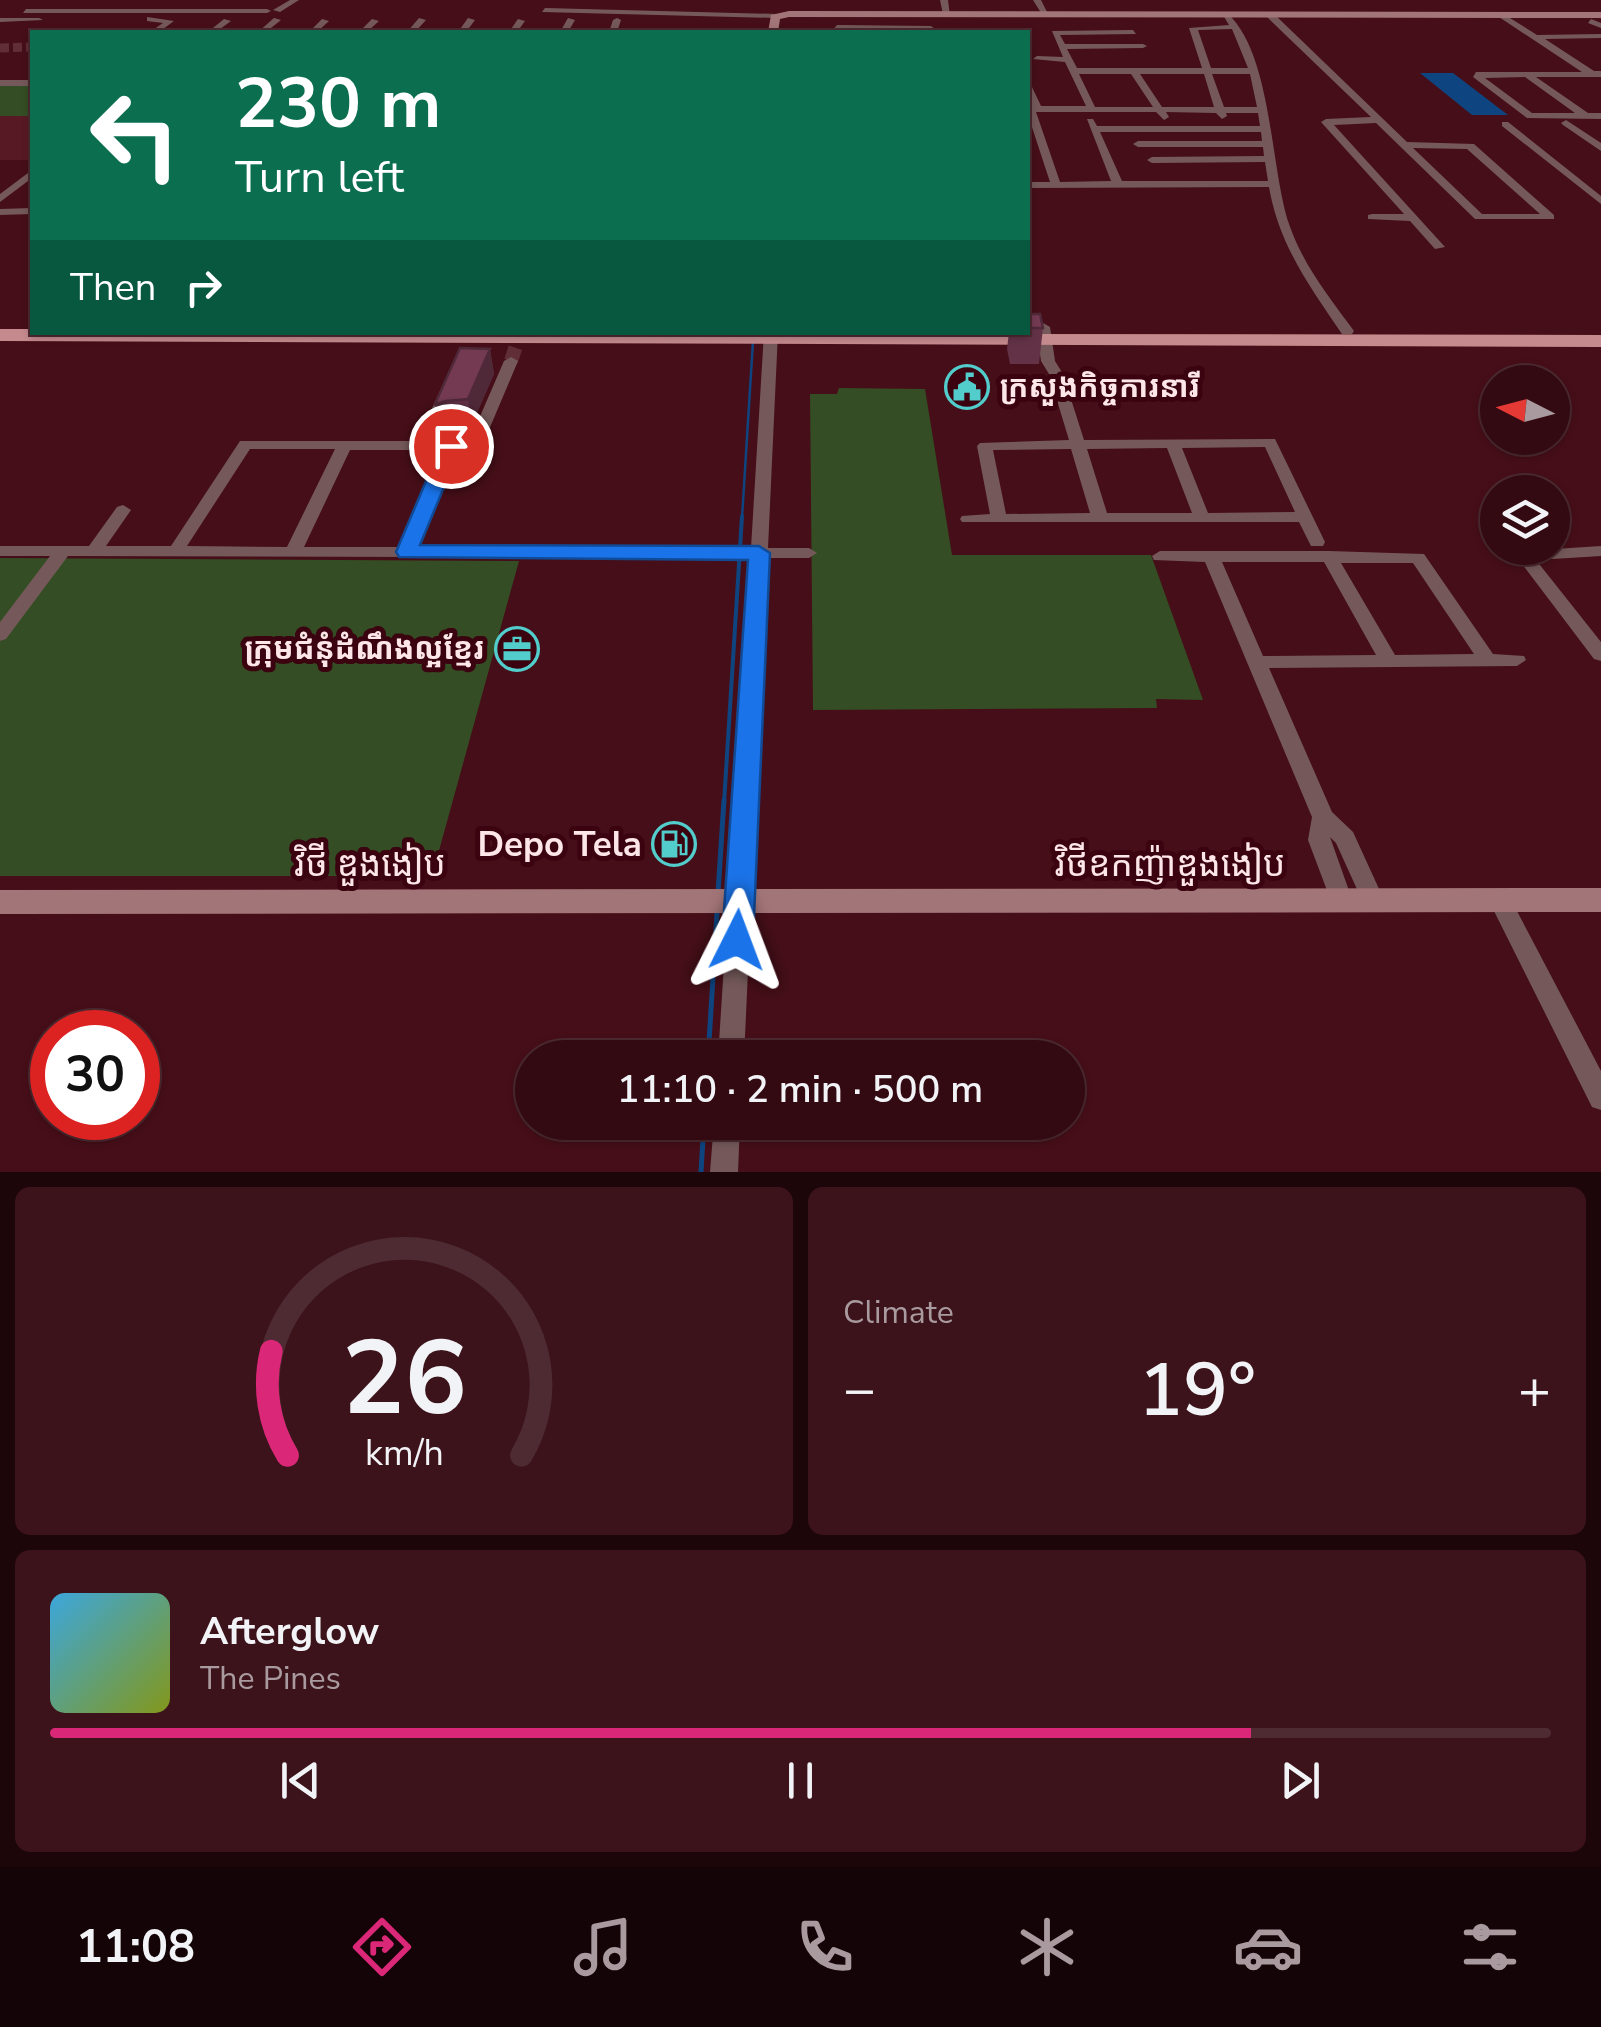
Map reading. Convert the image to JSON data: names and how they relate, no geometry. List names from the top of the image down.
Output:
{
  "streets": {
    "street": ["វិថី ឌួងងៀប", "វិថីឧកញ៉ាឌួងងៀប"]
  },
  "crossings": [
    ["វិថី ឌួងងៀប", "វិថីឧកញ៉ាឌួងងៀប"]
  ],
  "places": {
    "public building": ["ក្រសួងកិច្ចការនារី"],
    "office": ["ក្រុមជំនុំដំណឹងល្អខ្មែរ"],
    "fuel station": ["Depo Tela"]
  },
  "north": "left",
  "page": {
    "turn": ["230 m", "Turn left"],
    "then": "Then",
    "limit": "30",
    "trip": "11:10 · 2 min · 500 m",
    "tile": "Climate",
    "heat": ["−", "19°", "+"],
    "song": ["Afterglow", "The Pines"],
    "tabs": "11:08",
    "gauge": ["26", "km/h"]
  }
}
